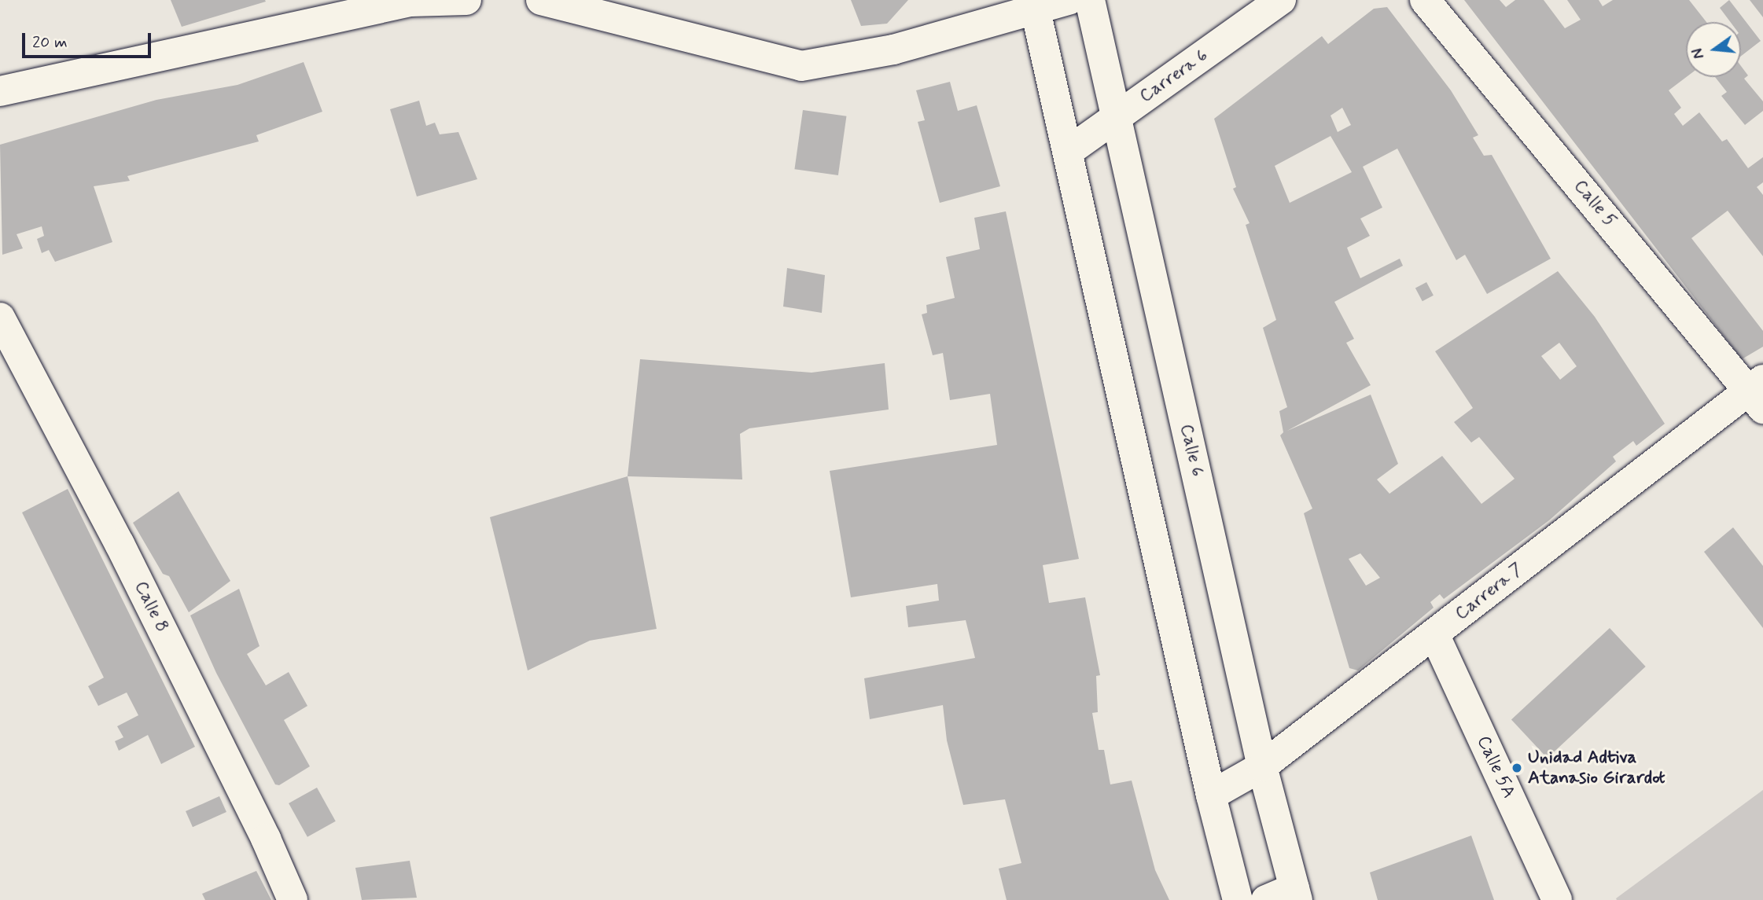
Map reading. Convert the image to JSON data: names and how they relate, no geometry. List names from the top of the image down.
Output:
{
  "streets": {
    "street": [
      "Carrera 6",
      "Calle 5",
      "Calle 6",
      "Carrera 7",
      "Calle 8",
      "Calle 5A"
    ]
  },
  "crossings": [
    ["Carrera 6", "Calle 6"],
    ["Calle 5", "Carrera 7"],
    ["Calle 6", "Carrera 7"],
    ["Carrera 7", "Calle 5A"]
  ],
  "places": ["Unidad Adtiva Atanasio Girardot"],
  "scale_bar": "20 m",
  "north": "left"
}
